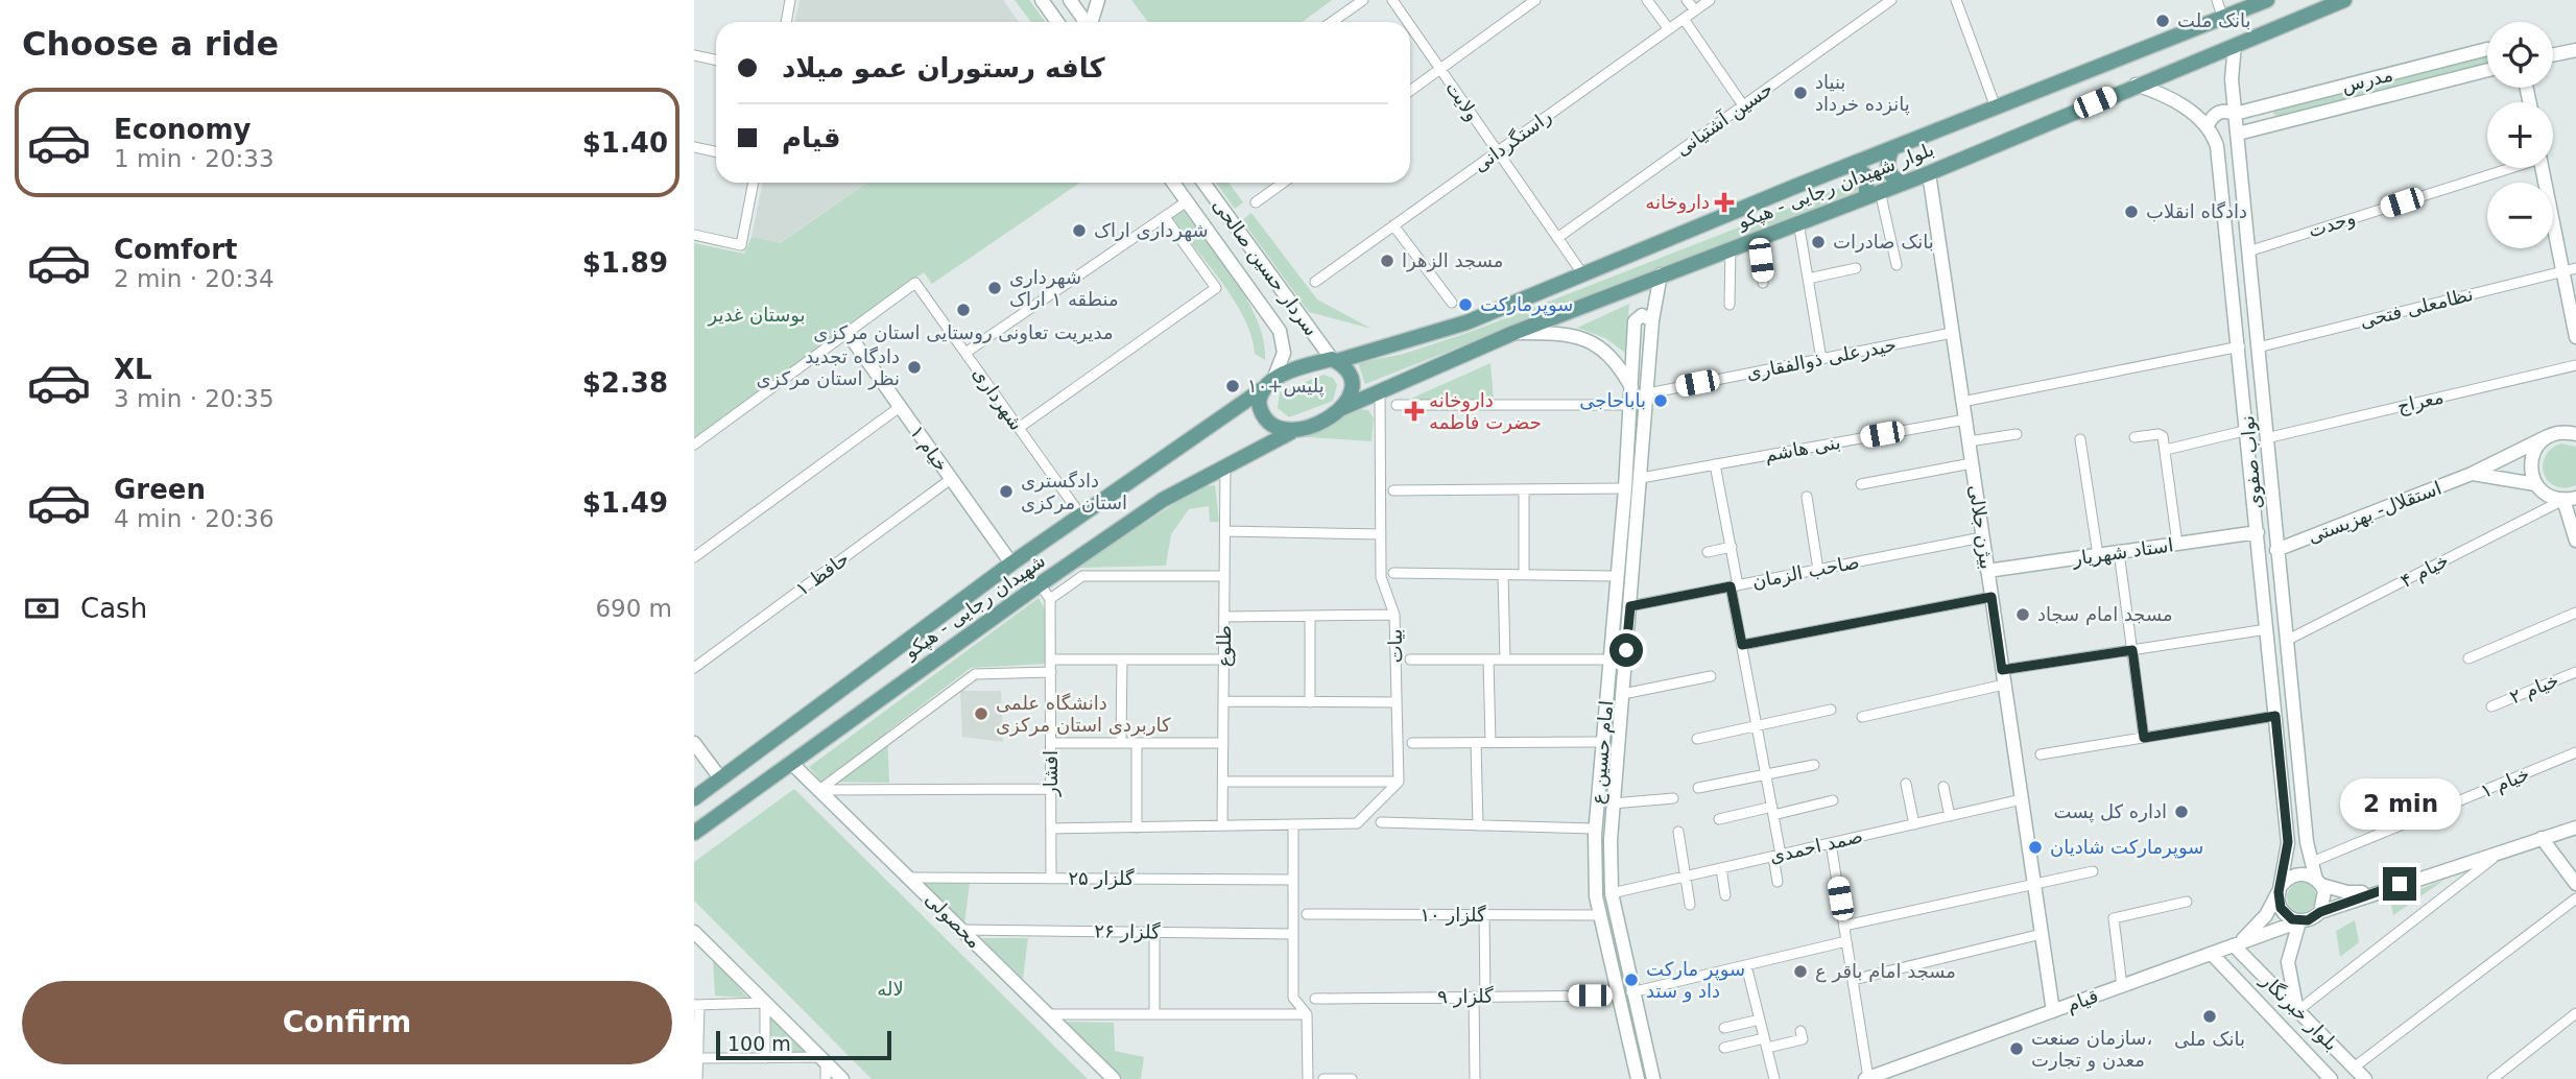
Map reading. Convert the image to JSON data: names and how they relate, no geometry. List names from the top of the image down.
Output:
{
  "streets": {
    "main road": ["بلوار شهیدان رجایی - هپکو", "شهیدان رجایی - هپکو"],
    "street": [
      "مدرس",
      "ولایت",
      "حسین آشتیانی",
      "راستگردانی",
      "وحدت",
      "سردار حسین صالحی",
      "نظامعلی فتحی",
      "حیدرعلی ذوالفقاری",
      "شهرداری",
      "معراج",
      "خیام ۱",
      "بنی هاشم",
      "نواب صفوی",
      "استقلال- بهزیستی",
      "بیژن جلالی",
      "استاد شهریار",
      "خیام ۴",
      "صاحب الزمان",
      "حافظ ۱",
      "طلوع",
      "بیات",
      "خیام ۲",
      "امام حسین ع",
      "افشار",
      "صمد احمدی",
      "گلزار ۲۵",
      "گلزار ۱۰",
      "محصولی",
      "گلزار ۲۶",
      "گلزار ۹",
      "قیام",
      "بلوار خبرنگار"
    ]
  },
  "crossings": [
    ["مدرس", "نواب صفوی"],
    ["ولایت", "حسین آشتیانی"],
    ["ولایت", "راستگردانی"],
    ["ولایت", "بلوار شهیدان رجایی - هپکو"],
    ["بلوار شهیدان رجایی - هپکو", "سردار حسین صالحی"],
    ["بلوار شهیدان رجایی - هپکو", "نواب صفوی"],
    ["بلوار شهیدان رجایی - هپکو", "بیژن جلالی"],
    ["بلوار شهیدان رجایی - هپکو", "شهیدان رجایی - هپکو"],
    ["بلوار شهیدان رجایی - هپکو", "بیات"],
    ["بلوار شهیدان رجایی - هپکو", "امام حسین ع"],
    ["وحدت", "نواب صفوی"],
    ["سردار حسین صالحی", "شهیدان رجایی - هپکو"],
    ["نظامعلی فتحی", "نواب صفوی"],
    ["حیدرعلی ذوالفقاری", "بیژن جلالی"],
    ["حیدرعلی ذوالفقاری", "امام حسین ع"],
    ["شهرداری", "خیام ۱"],
    ["شهرداری", "شهیدان رجایی - هپکو"],
    ["معراج", "نواب صفوی"],
    ["خیام ۱", "نواب صفوی"],
    ["خیام ۱", "حافظ ۱"],
    ["خیام ۱", "شهیدان رجایی - هپکو"],
    ["بنی هاشم", "بیژن جلالی"],
    ["بنی هاشم", "امام حسین ع"],
    ["نواب صفوی", "استقلال- بهزیستی"],
    ["نواب صفوی", "استاد شهریار"],
    ["نواب صفوی", "خیام ۴"],
    ["نواب صفوی", "قیام"],
    ["بیژن جلالی", "استاد شهریار"],
    ["بیژن جلالی", "صاحب الزمان"],
    ["بیژن جلالی", "صمد احمدی"],
    ["بیژن جلالی", "قیام"],
    ["صاحب الزمان", "امام حسین ع"],
    ["شهیدان رجایی - هپکو", "طلوع"],
    ["شهیدان رجایی - هپکو", "محصولی"],
    ["امام حسین ع", "صمد احمدی"],
    ["امام حسین ع", "گلزار ۱۰"],
    ["امام حسین ع", "گلزار ۹"],
    ["افشار", "گلزار ۲۵"],
    ["گلزار ۲۵", "محصولی"],
    ["محصولی", "گلزار ۲۶"],
    ["قیام", "بلوار خبرنگار"]
  ],
  "parks": ["بوستان غدیر", "لاله"],
  "places": {
    "other": [
      "بانک ملت",
      "بنیاد پانزده خرداد",
      "دادگاه انقلاب",
      "شهرداری اراک",
      "بانک صادرات",
      "مسجد الزهرا",
      "شهرداری منطقه ۱ اراک",
      "سوپرمارکت",
      "مدیریت تعاونی روستایی استان مرکزی",
      "دادگاه تجدید نظر استان مرکزی",
      "پلیس+۱۰",
      "باباحاجی",
      "دادگستری استان مرکزی",
      "مسجد امام سجاد",
      "دانشگاه علمی کاربردی استان مرکزی",
      "اداره کل پست",
      "سوپرمارکت شادیان",
      "مسجد امام باقر ع",
      "سوپر مارکت داد و ستد",
      "بانک ملی",
      "سازمان صنعت، معدن و تجارت"
    ],
    "health": ["داروخانه", "داروخانه حضرت فاطمه"]
  },
  "scale_bar": "100 m",
  "page": {
    "heading": "Choose a ride",
    "map_buttons": ["+", "−"],
    "banner": ["کافه رستوران عمو میلاد", "قیام"],
    "list": [
      {
        "name": "Economy",
        "note": "1 min · 20:33",
        "value": "$1.40"
      },
      {
        "name": "Comfort",
        "note": "2 min · 20:34",
        "value": "$1.89"
      },
      {
        "name": "XL",
        "note": "3 min · 20:35",
        "value": "$2.38"
      },
      {
        "name": "Green",
        "note": "4 min · 20:36",
        "value": "$1.49"
      }
    ],
    "pay": ["Cash", "690 m"],
    "bubble": "2 min",
    "buttons": "Confirm",
    "scale": "100 m"
  }
}
